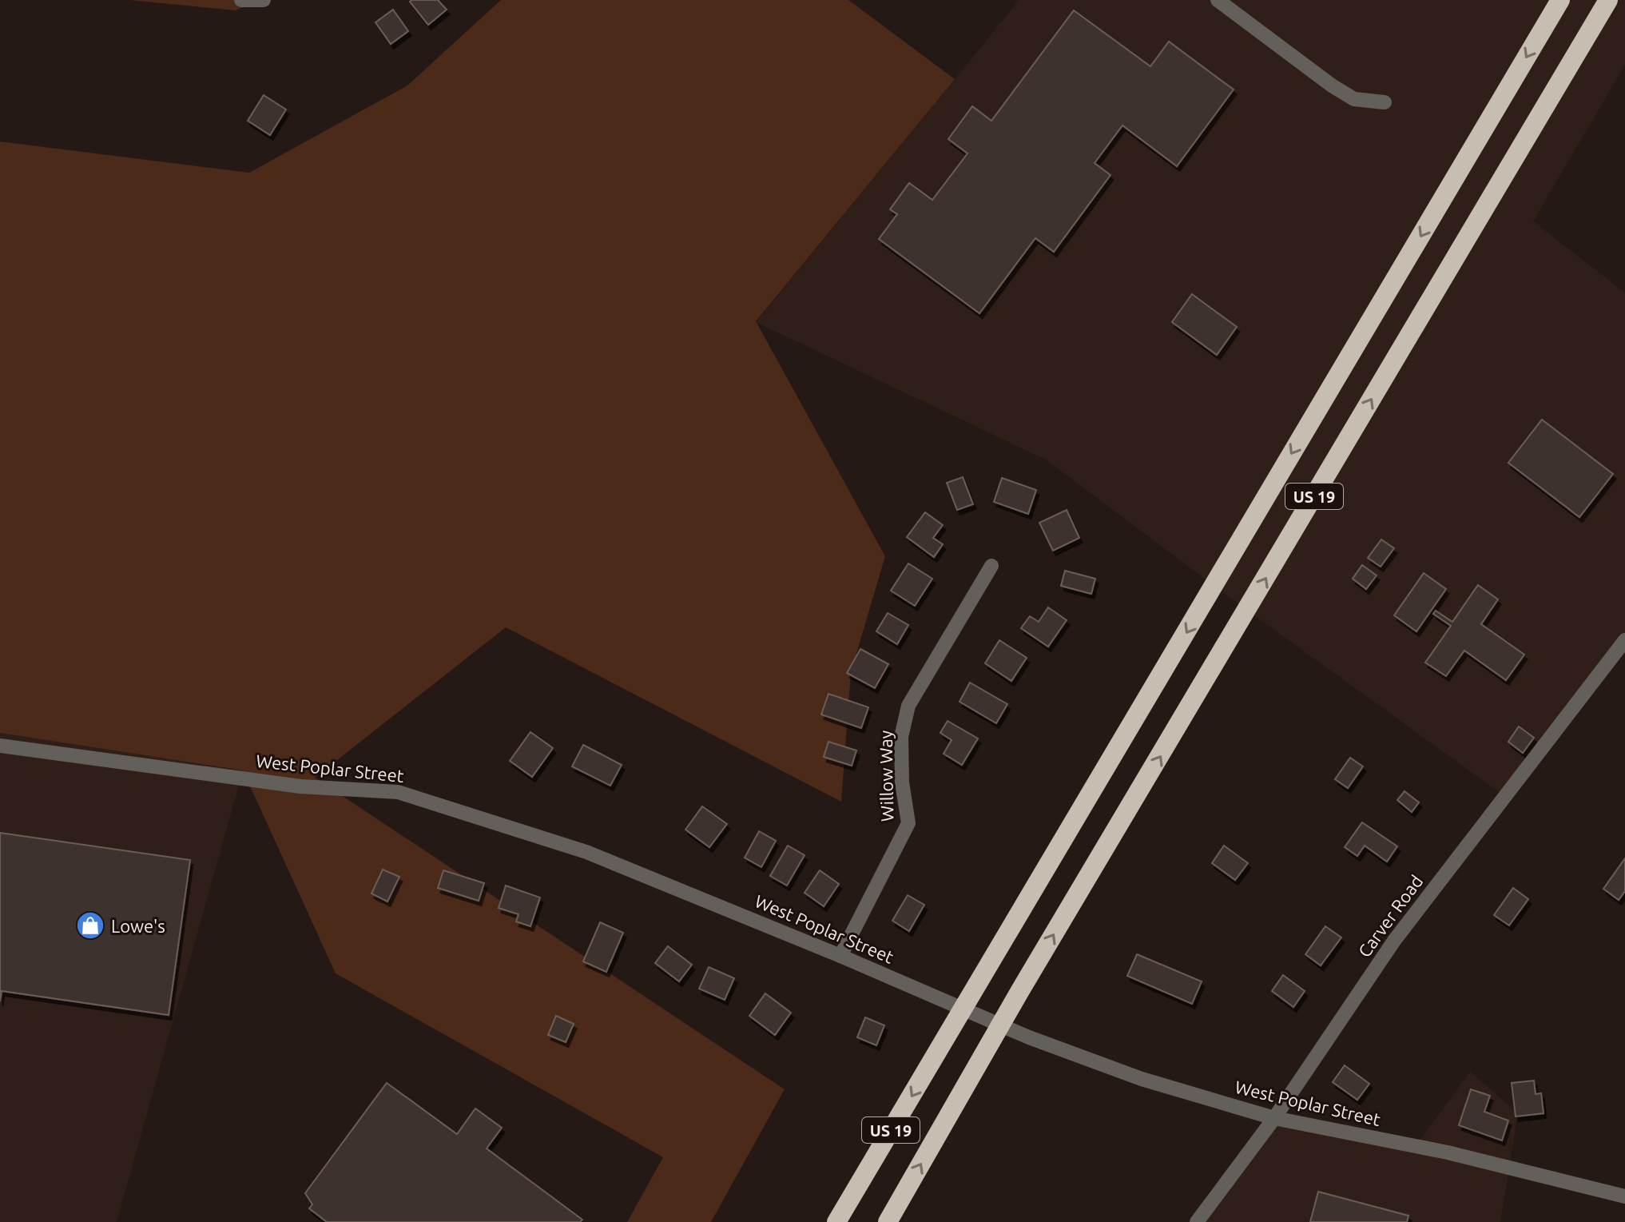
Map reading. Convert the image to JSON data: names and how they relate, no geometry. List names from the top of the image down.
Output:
{
  "streets": {
    "highway": ["US 19"],
    "street": ["West Poplar Street", "Willow Way", "Carver Road"]
  },
  "crossings": [
    ["West Poplar Street", "Willow Way"],
    ["West Poplar Street", "Carver Road"]
  ],
  "places": {
    "shop": ["Lowe's"]
  }
}
